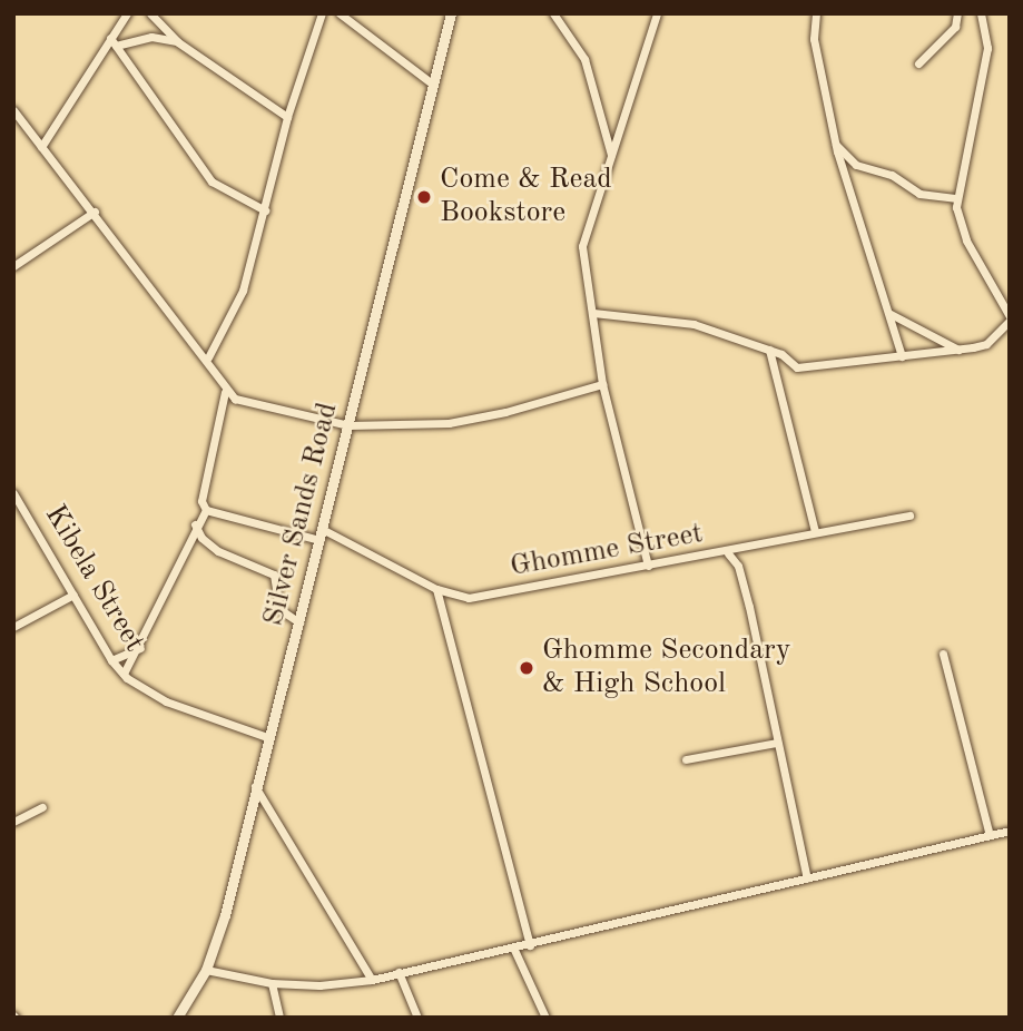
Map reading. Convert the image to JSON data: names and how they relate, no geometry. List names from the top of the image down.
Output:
{
  "streets": {
    "street": ["Silver Sands Road", "Ghomme Street", "Kibela Street"]
  },
  "crossings": [
    ["Silver Sands Road", "Ghomme Street"],
    ["Silver Sands Road", "Kibela Street"]
  ],
  "places": ["Come & Read Bookstore", "Ghomme Secondary & High School"]
}
